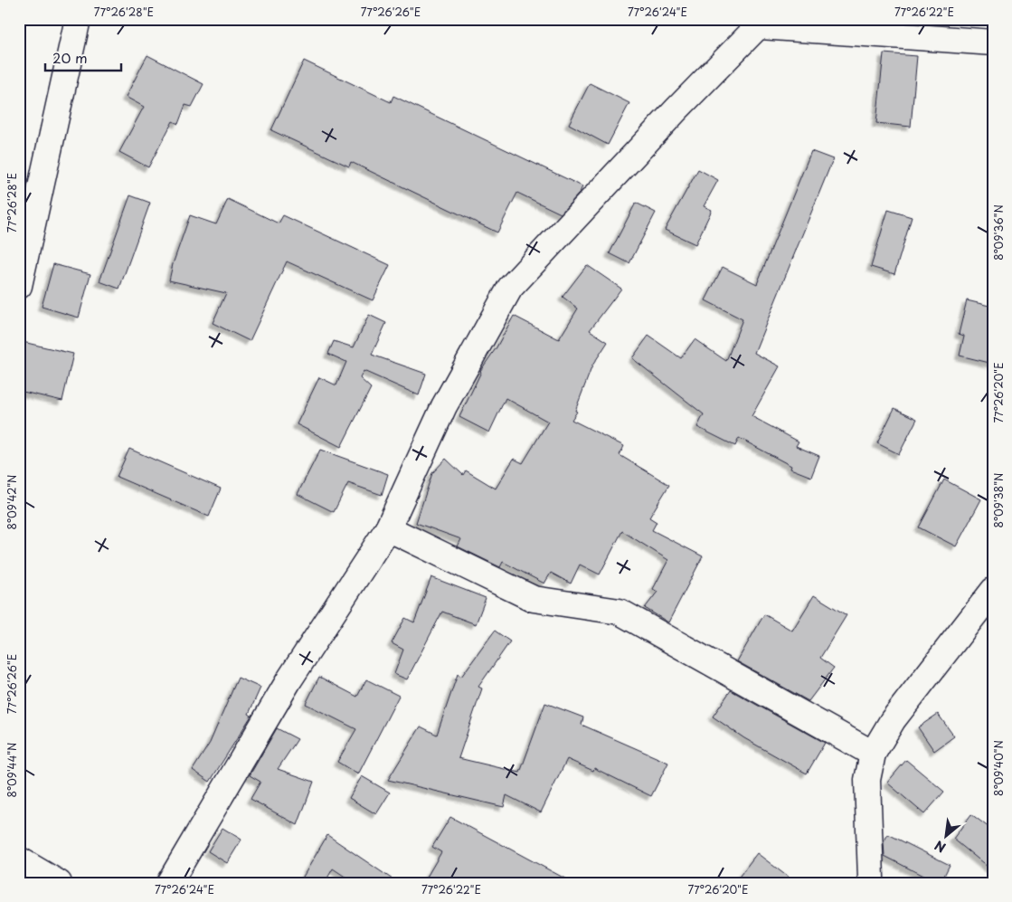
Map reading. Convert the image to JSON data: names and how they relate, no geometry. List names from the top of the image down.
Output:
{
  "scale_bar": "20 m",
  "north": "bottom left",
  "coordinates": [
    "77°26'28\"E",
    "77°26'26\"E",
    "77°26'24\"E",
    "77°26'22\"E",
    "8°09'36\"N",
    "77°26'20\"E",
    "8°09'38\"N",
    "8°09'42\"N",
    "8°09'40\"N",
    "8°09'44\"N"
  ]
}
